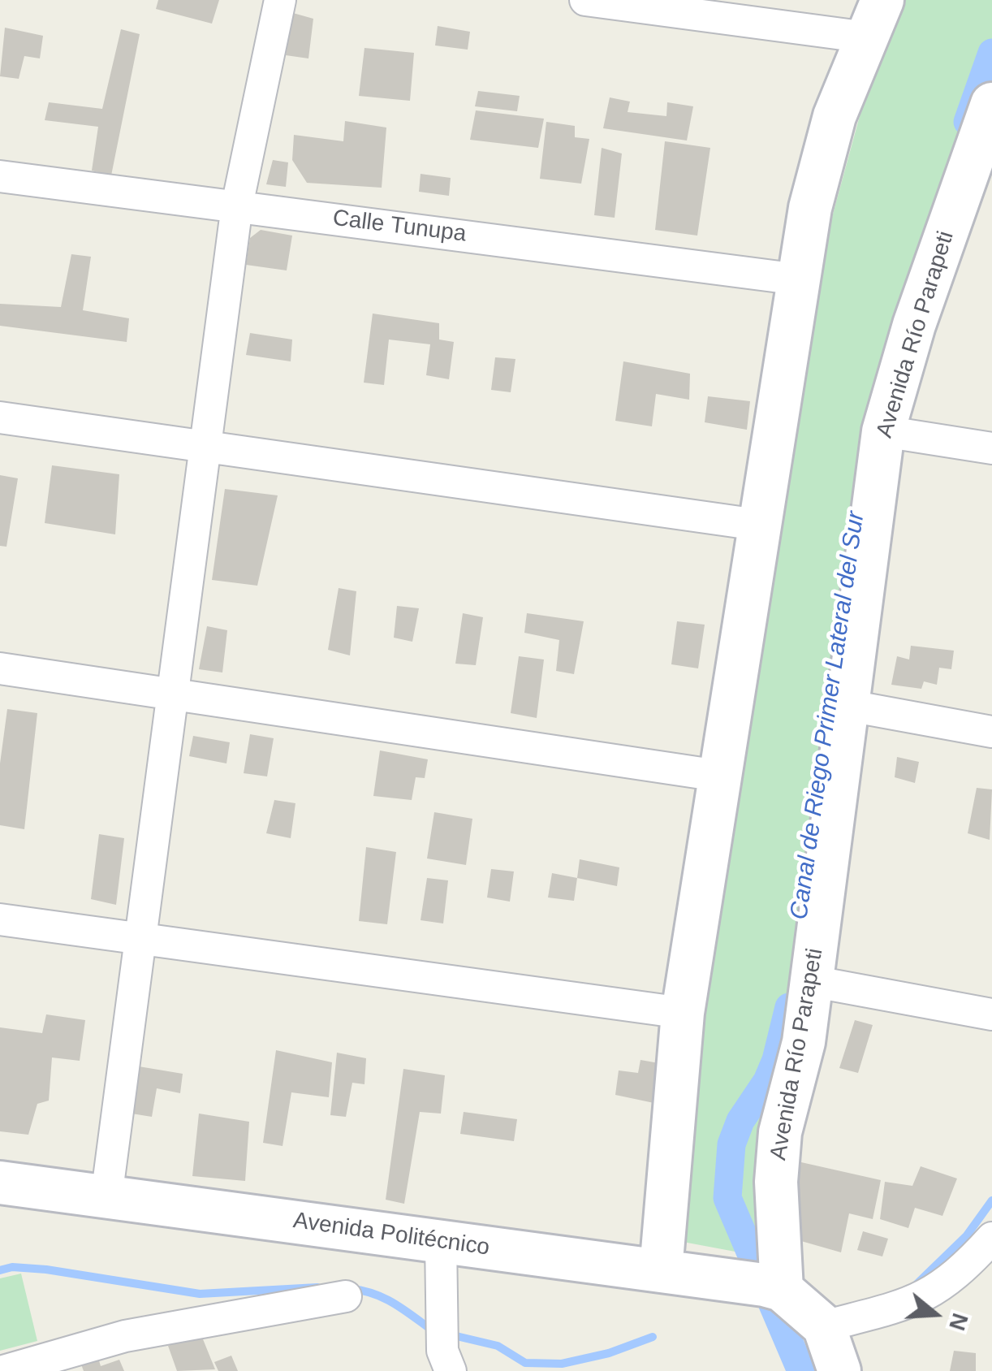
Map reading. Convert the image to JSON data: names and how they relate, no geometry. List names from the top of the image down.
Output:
{
  "streets": {
    "main road": ["Avenida Río Parapeti", "Avenida Politécnico"],
    "street": ["Calle Tunupa"]
  },
  "crossings": [
    ["Avenida Río Parapeti", "Avenida Politécnico"]
  ],
  "water": ["Canal de Riego Primer Lateral del Sur"],
  "north": "right"
}
